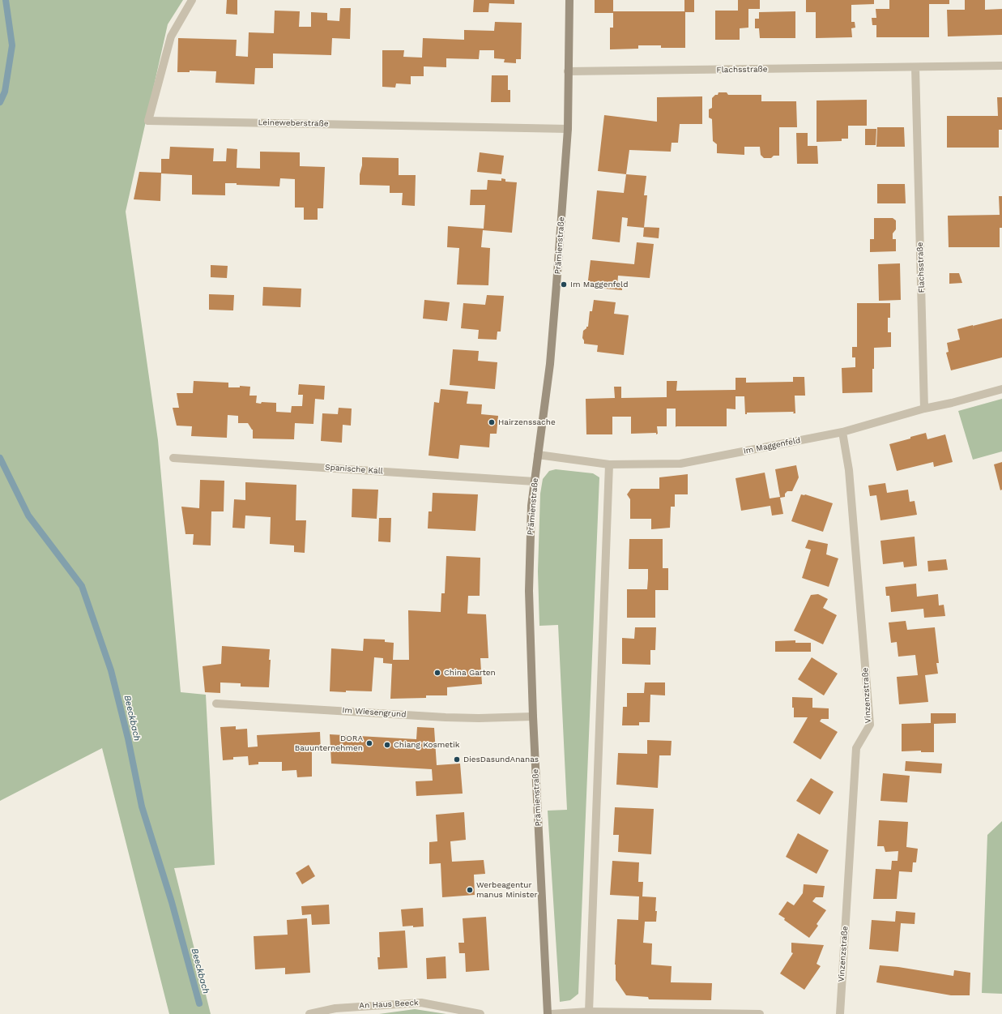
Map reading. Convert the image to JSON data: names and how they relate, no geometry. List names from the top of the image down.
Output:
{
  "streets": {
    "street": [
      "Flachsstraße",
      "Leineweberstraße",
      "Prämienstraße",
      "Im Maggenfeld",
      "Spanische Kall",
      "Vinzenzstraße",
      "Im Wiesengrund",
      "An Haus Beeck"
    ]
  },
  "crossings": [
    ["Flachsstraße", "Prämienstraße"],
    ["Flachsstraße", "Im Maggenfeld"],
    ["Leineweberstraße", "Prämienstraße"],
    ["Prämienstraße", "Im Maggenfeld"],
    ["Prämienstraße", "Spanische Kall"],
    ["Prämienstraße", "Im Wiesengrund"],
    ["Im Maggenfeld", "Vinzenzstraße"]
  ],
  "water": ["Beeckbach"],
  "places": [
    "Im Maggenfeld",
    "Hairzenssache",
    "China Garten",
    "DORA Bauunternehmen",
    "Chiang Kosmetik",
    "DiesDasundAnanas",
    "Werbeagentur manus Minister"
  ]
}
